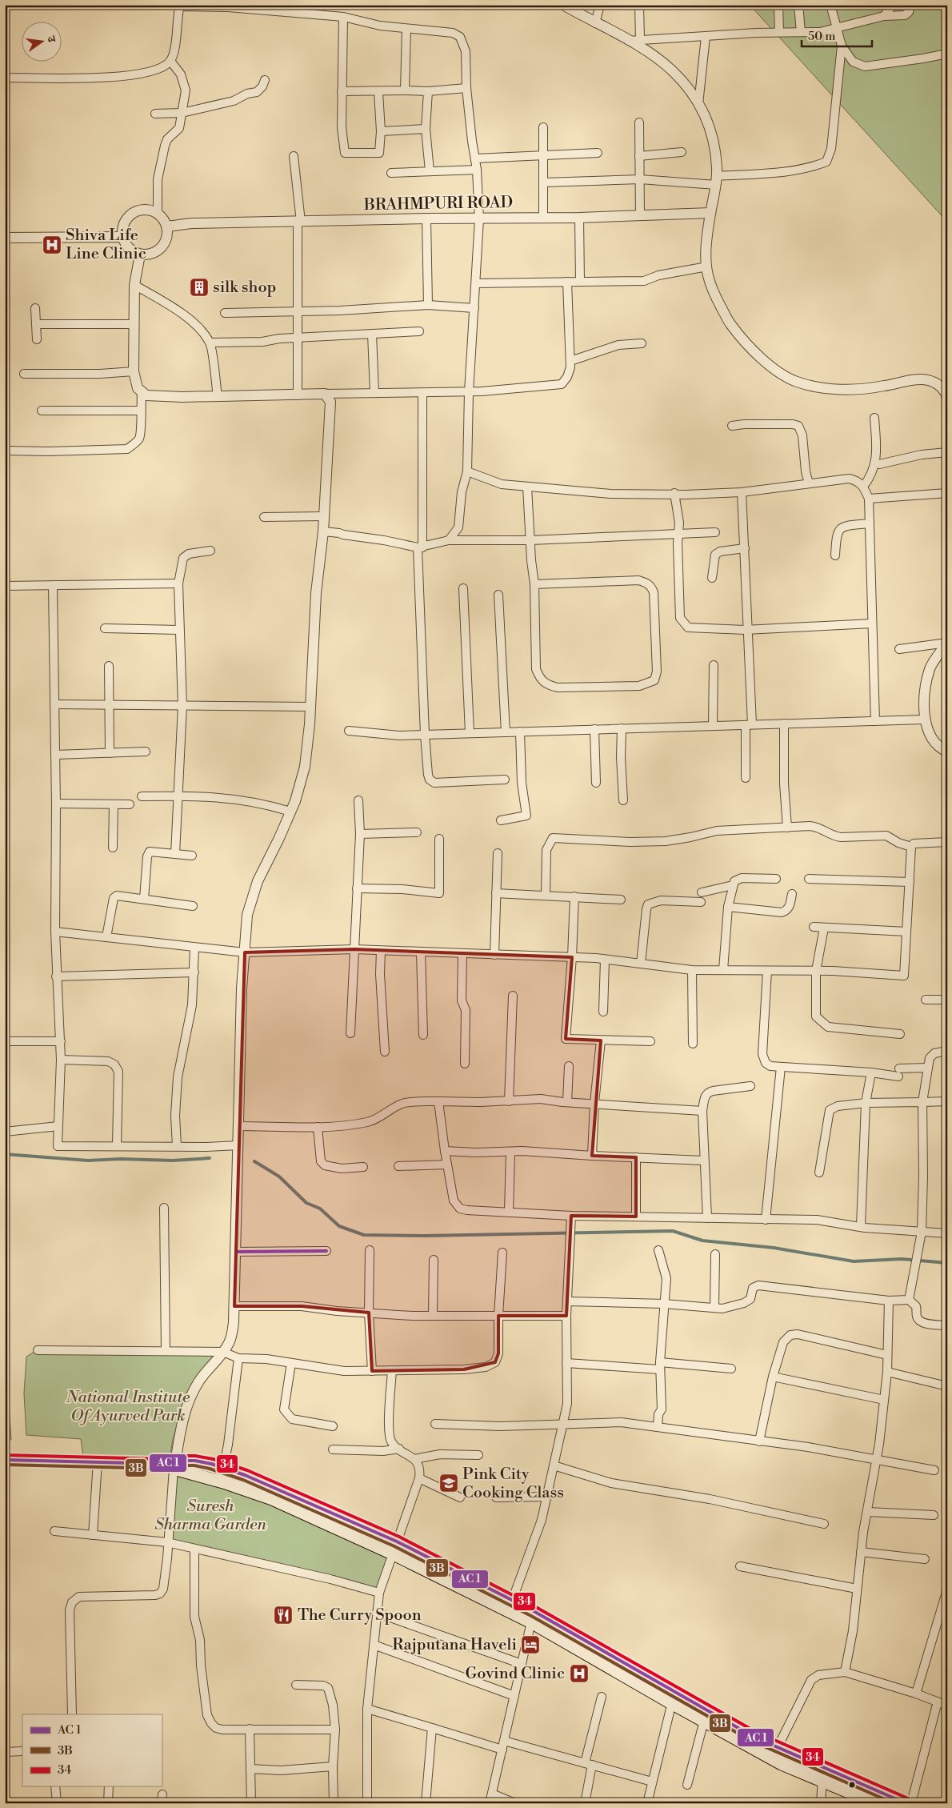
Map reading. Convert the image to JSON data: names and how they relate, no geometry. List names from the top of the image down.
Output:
{
  "streets": {
    "street": ["BRAHMPURI ROAD"]
  },
  "parks": ["National Institute Of Ayurved Park", "Suresh Sharma Garden"],
  "places": {
    "hospital": ["Shiva Life Line Clinic", "Govind Clinic"],
    "building": ["silk shop"],
    "school or university": ["Pink City Cooking Class"],
    "restaurant": ["The Curry Spoon"],
    "hotel": ["Rajputana Haveli"]
  },
  "lines": ["transit line 34", "transit line 3B"],
  "legend": ["AC 1", "3B", "34"],
  "scale_bar": "50 m",
  "north": "right"
}
